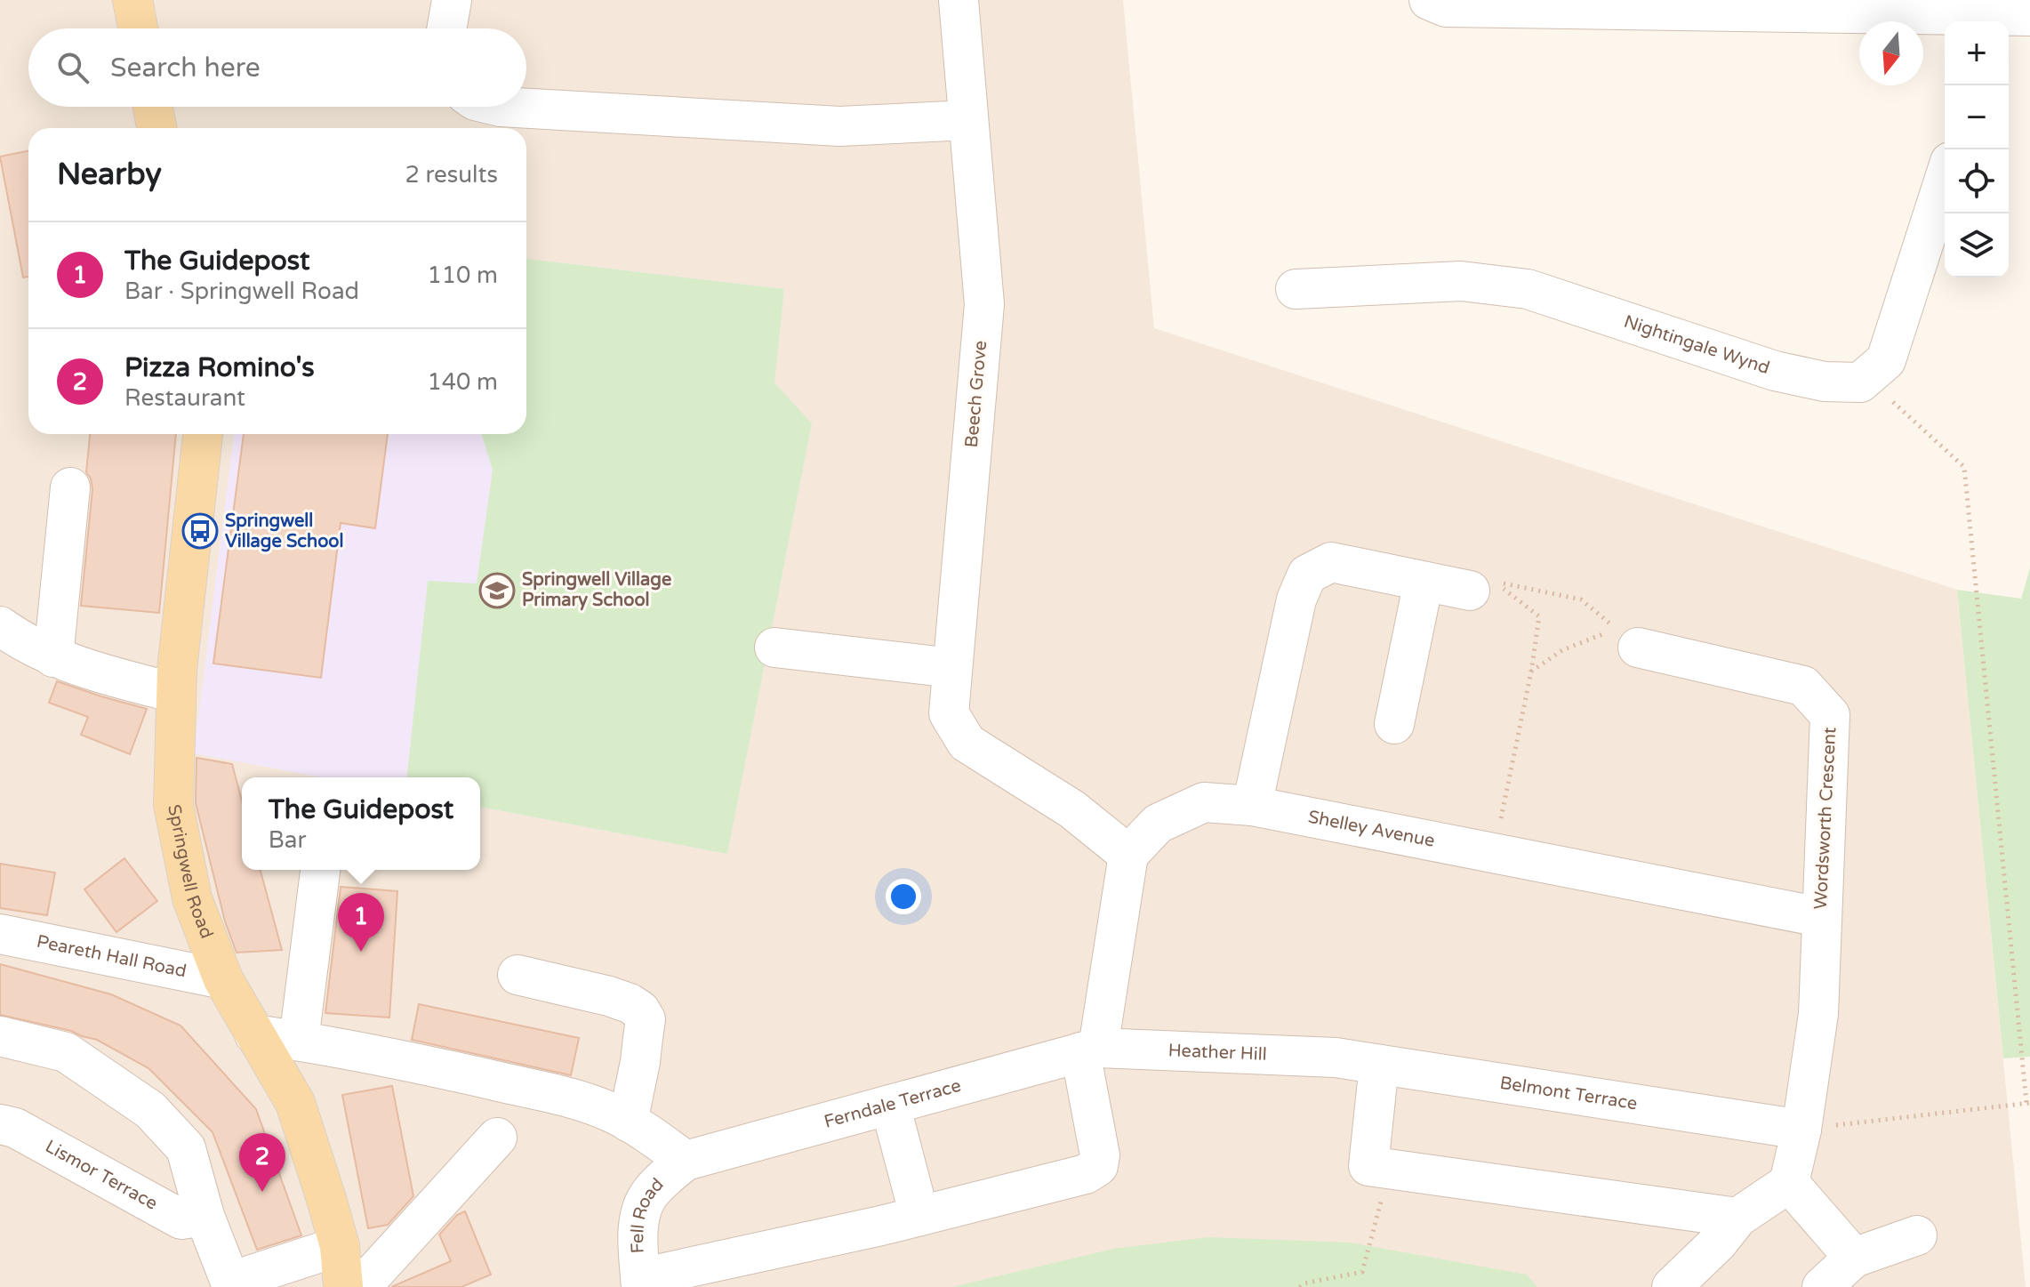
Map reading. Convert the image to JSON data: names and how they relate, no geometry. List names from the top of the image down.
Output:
{
  "streets": {
    "main road": ["Springwell Road"],
    "street": [
      "Nightingale Wynd",
      "Beech Grove",
      "Wordsworth Crescent",
      "Shelley Avenue",
      "Peareth Hall Road",
      "Heather Hill",
      "Belmont Terrace",
      "Ferndale Terrace",
      "Lismor Terrace",
      "Fell Road"
    ]
  },
  "crossings": [
    ["Beech Grove", "Shelley Avenue"],
    ["Wordsworth Crescent", "Shelley Avenue"],
    ["Wordsworth Crescent", "Belmont Terrace"],
    ["Springwell Road", "Peareth Hall Road"],
    ["Heather Hill", "Belmont Terrace"],
    ["Heather Hill", "Ferndale Terrace"],
    ["Ferndale Terrace", "Fell Road"]
  ],
  "places": {
    "bus stop": ["Springwell Village School"],
    "school or university": ["Springwell Village Primary School"]
  },
  "north": "bottom",
  "page": {
    "map_buttons": ["+", "−"],
    "search": "Search here",
    "heading": ["Nearby", "2 results"],
    "list": [
      {
        "mark": "1",
        "name": "The Guidepost",
        "note": "Bar · Springwell Road",
        "value": "110 m"
      },
      {
        "mark": "2",
        "name": "Pizza Romino's",
        "note": "Restaurant",
        "value": "140 m"
      }
    ],
    "popup": ["The Guidepost", "Bar"],
    "pins": ["1", "2"]
  }
}
